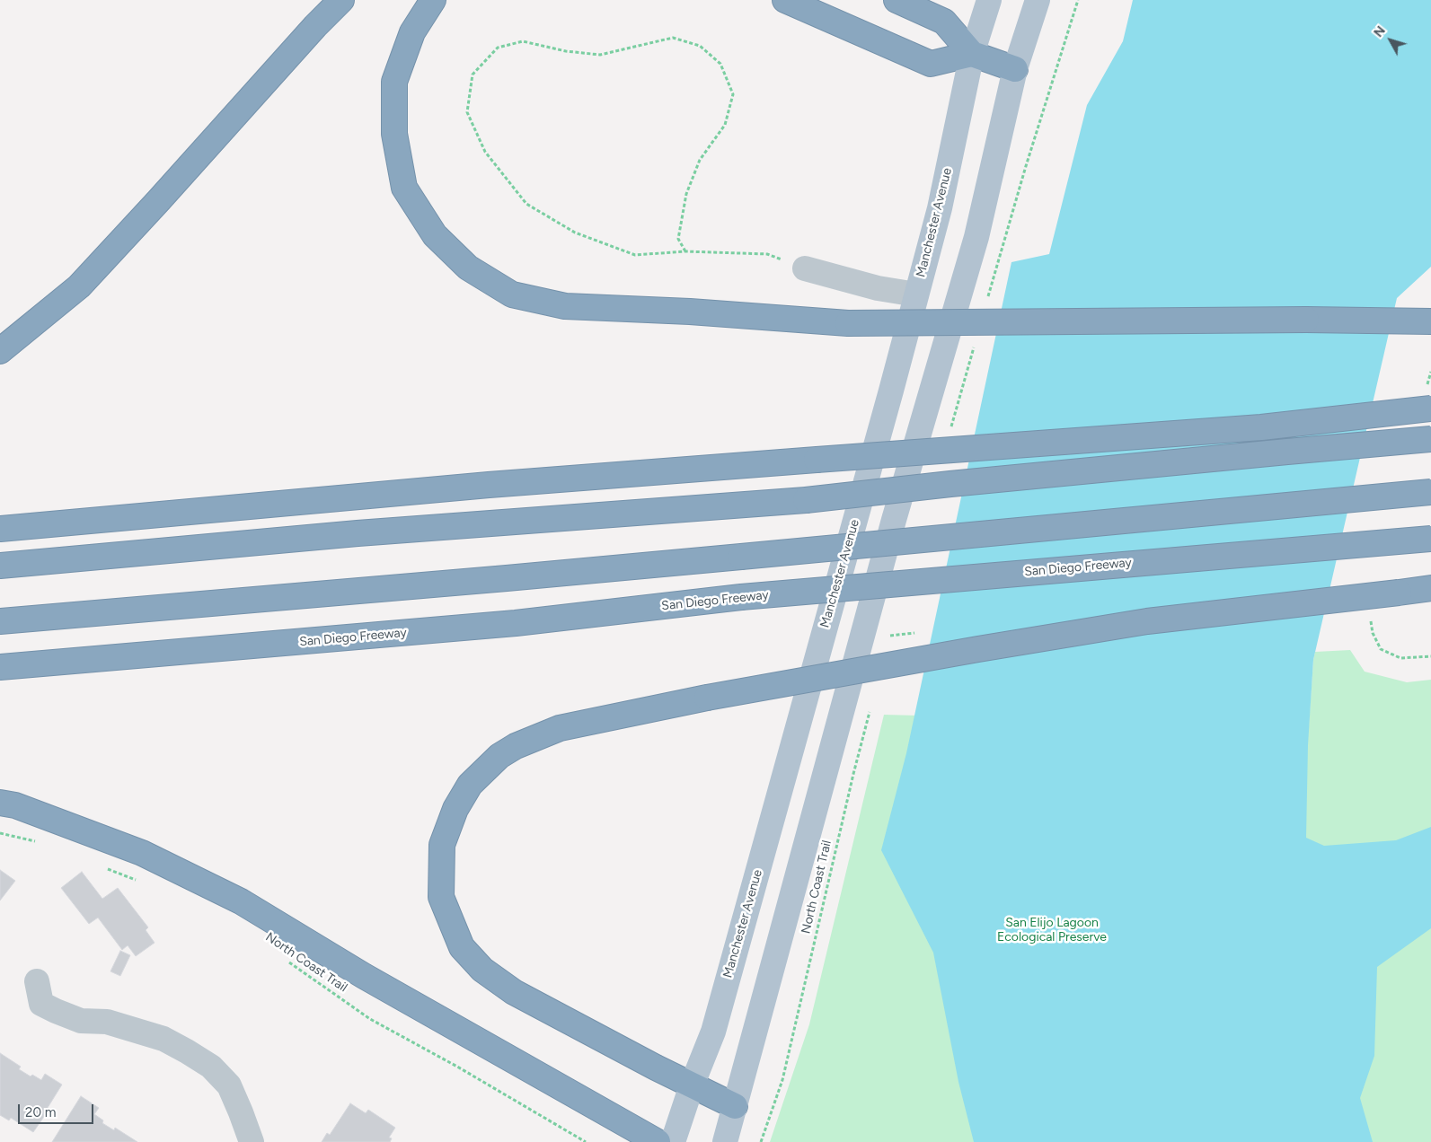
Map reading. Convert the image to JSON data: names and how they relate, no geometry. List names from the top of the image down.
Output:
{
  "streets": {
    "highway": ["San Diego Freeway"],
    "main road": ["Manchester Avenue"],
    "path": ["North Coast Trail"]
  },
  "parks": ["San Elijo Lagoon Ecological Preserve"],
  "scale_bar": "20 m",
  "north": "top left"
}
